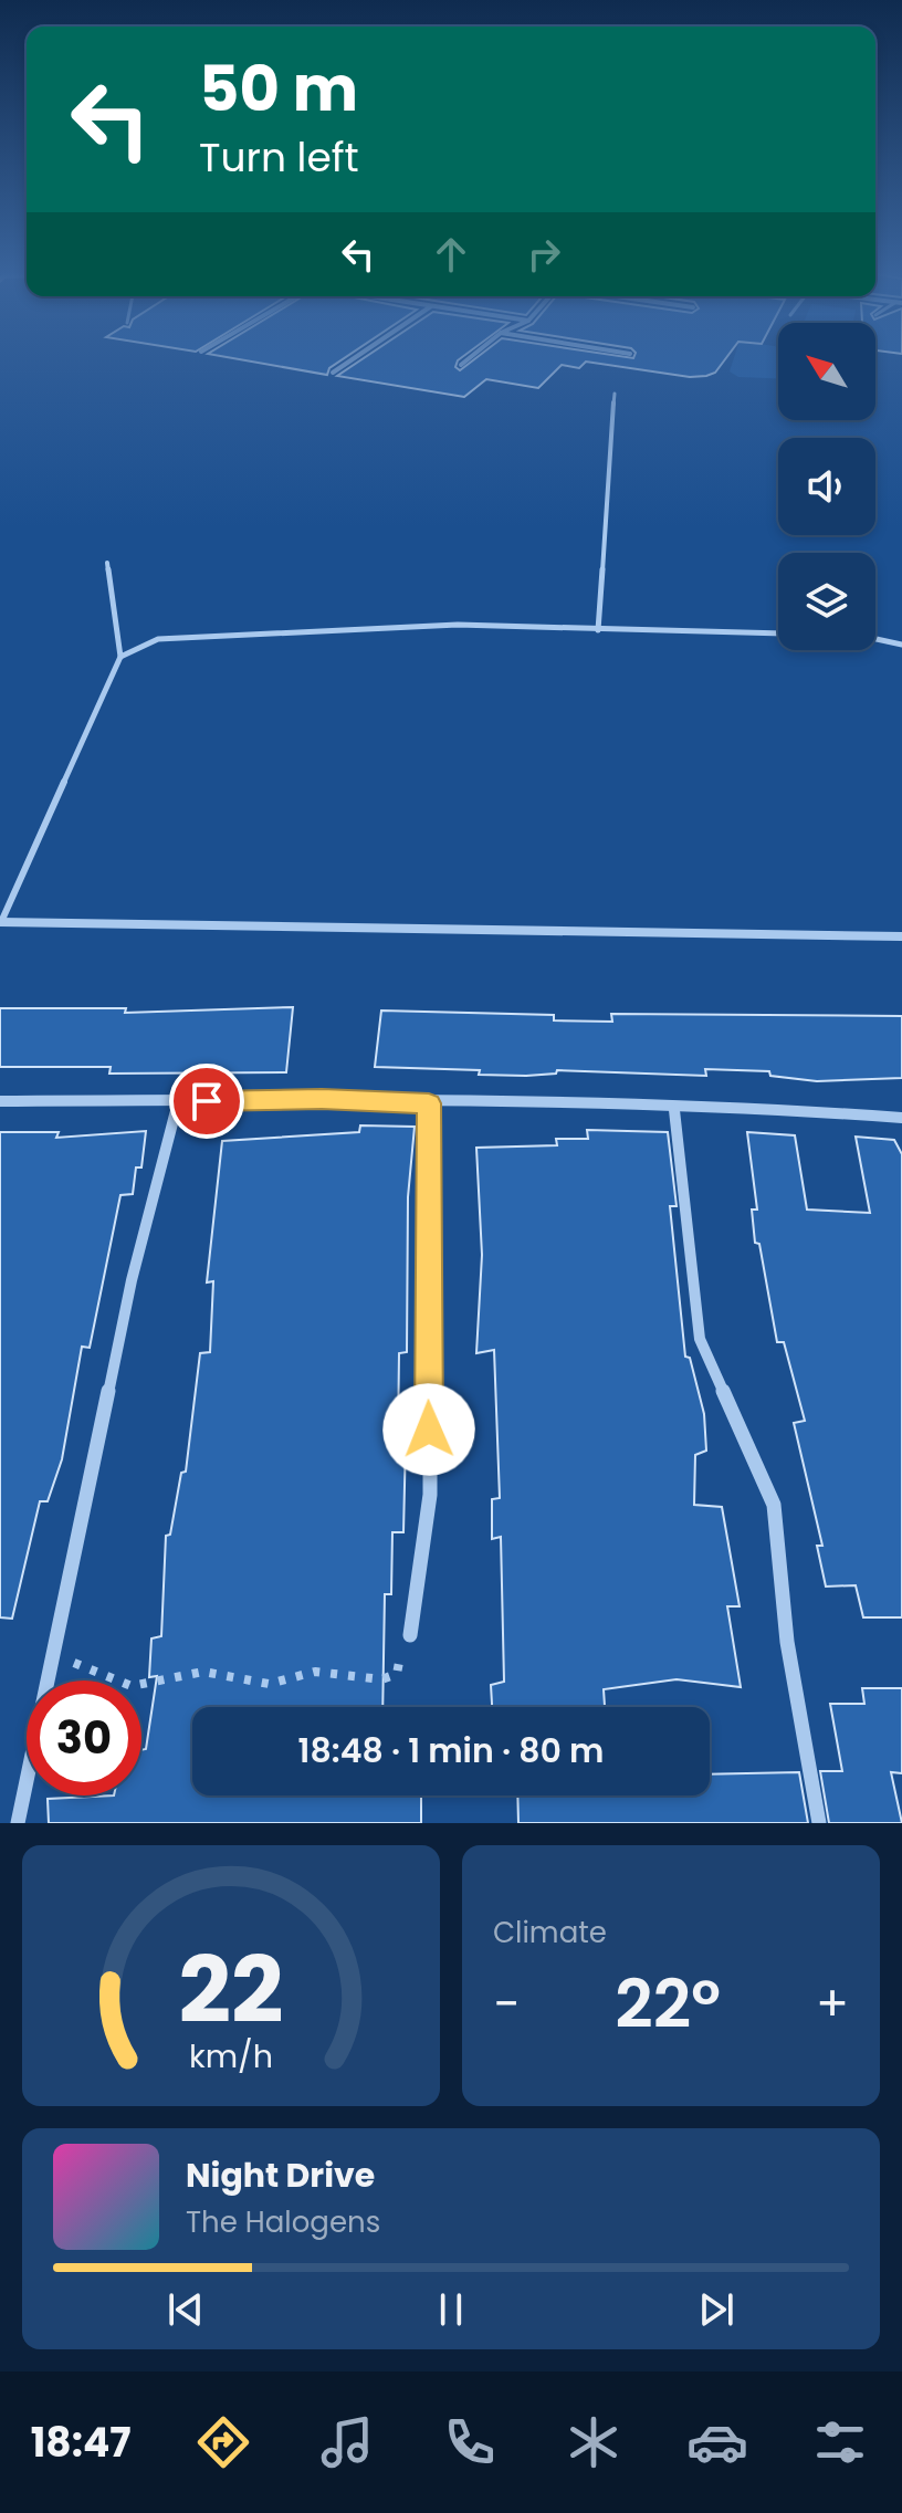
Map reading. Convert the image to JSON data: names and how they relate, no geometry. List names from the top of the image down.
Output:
{
  "north": "top left",
  "page": {
    "turn": ["50 m", "Turn left"],
    "limit": "30",
    "trip": "18:48 · 1 min · 80 m",
    "tile": "Climate",
    "heat": ["−", "22°", "+"],
    "song": ["Night Drive", "The Halogens"],
    "tabs": "18:47",
    "gauge": ["22", "km/h"]
  }
}
